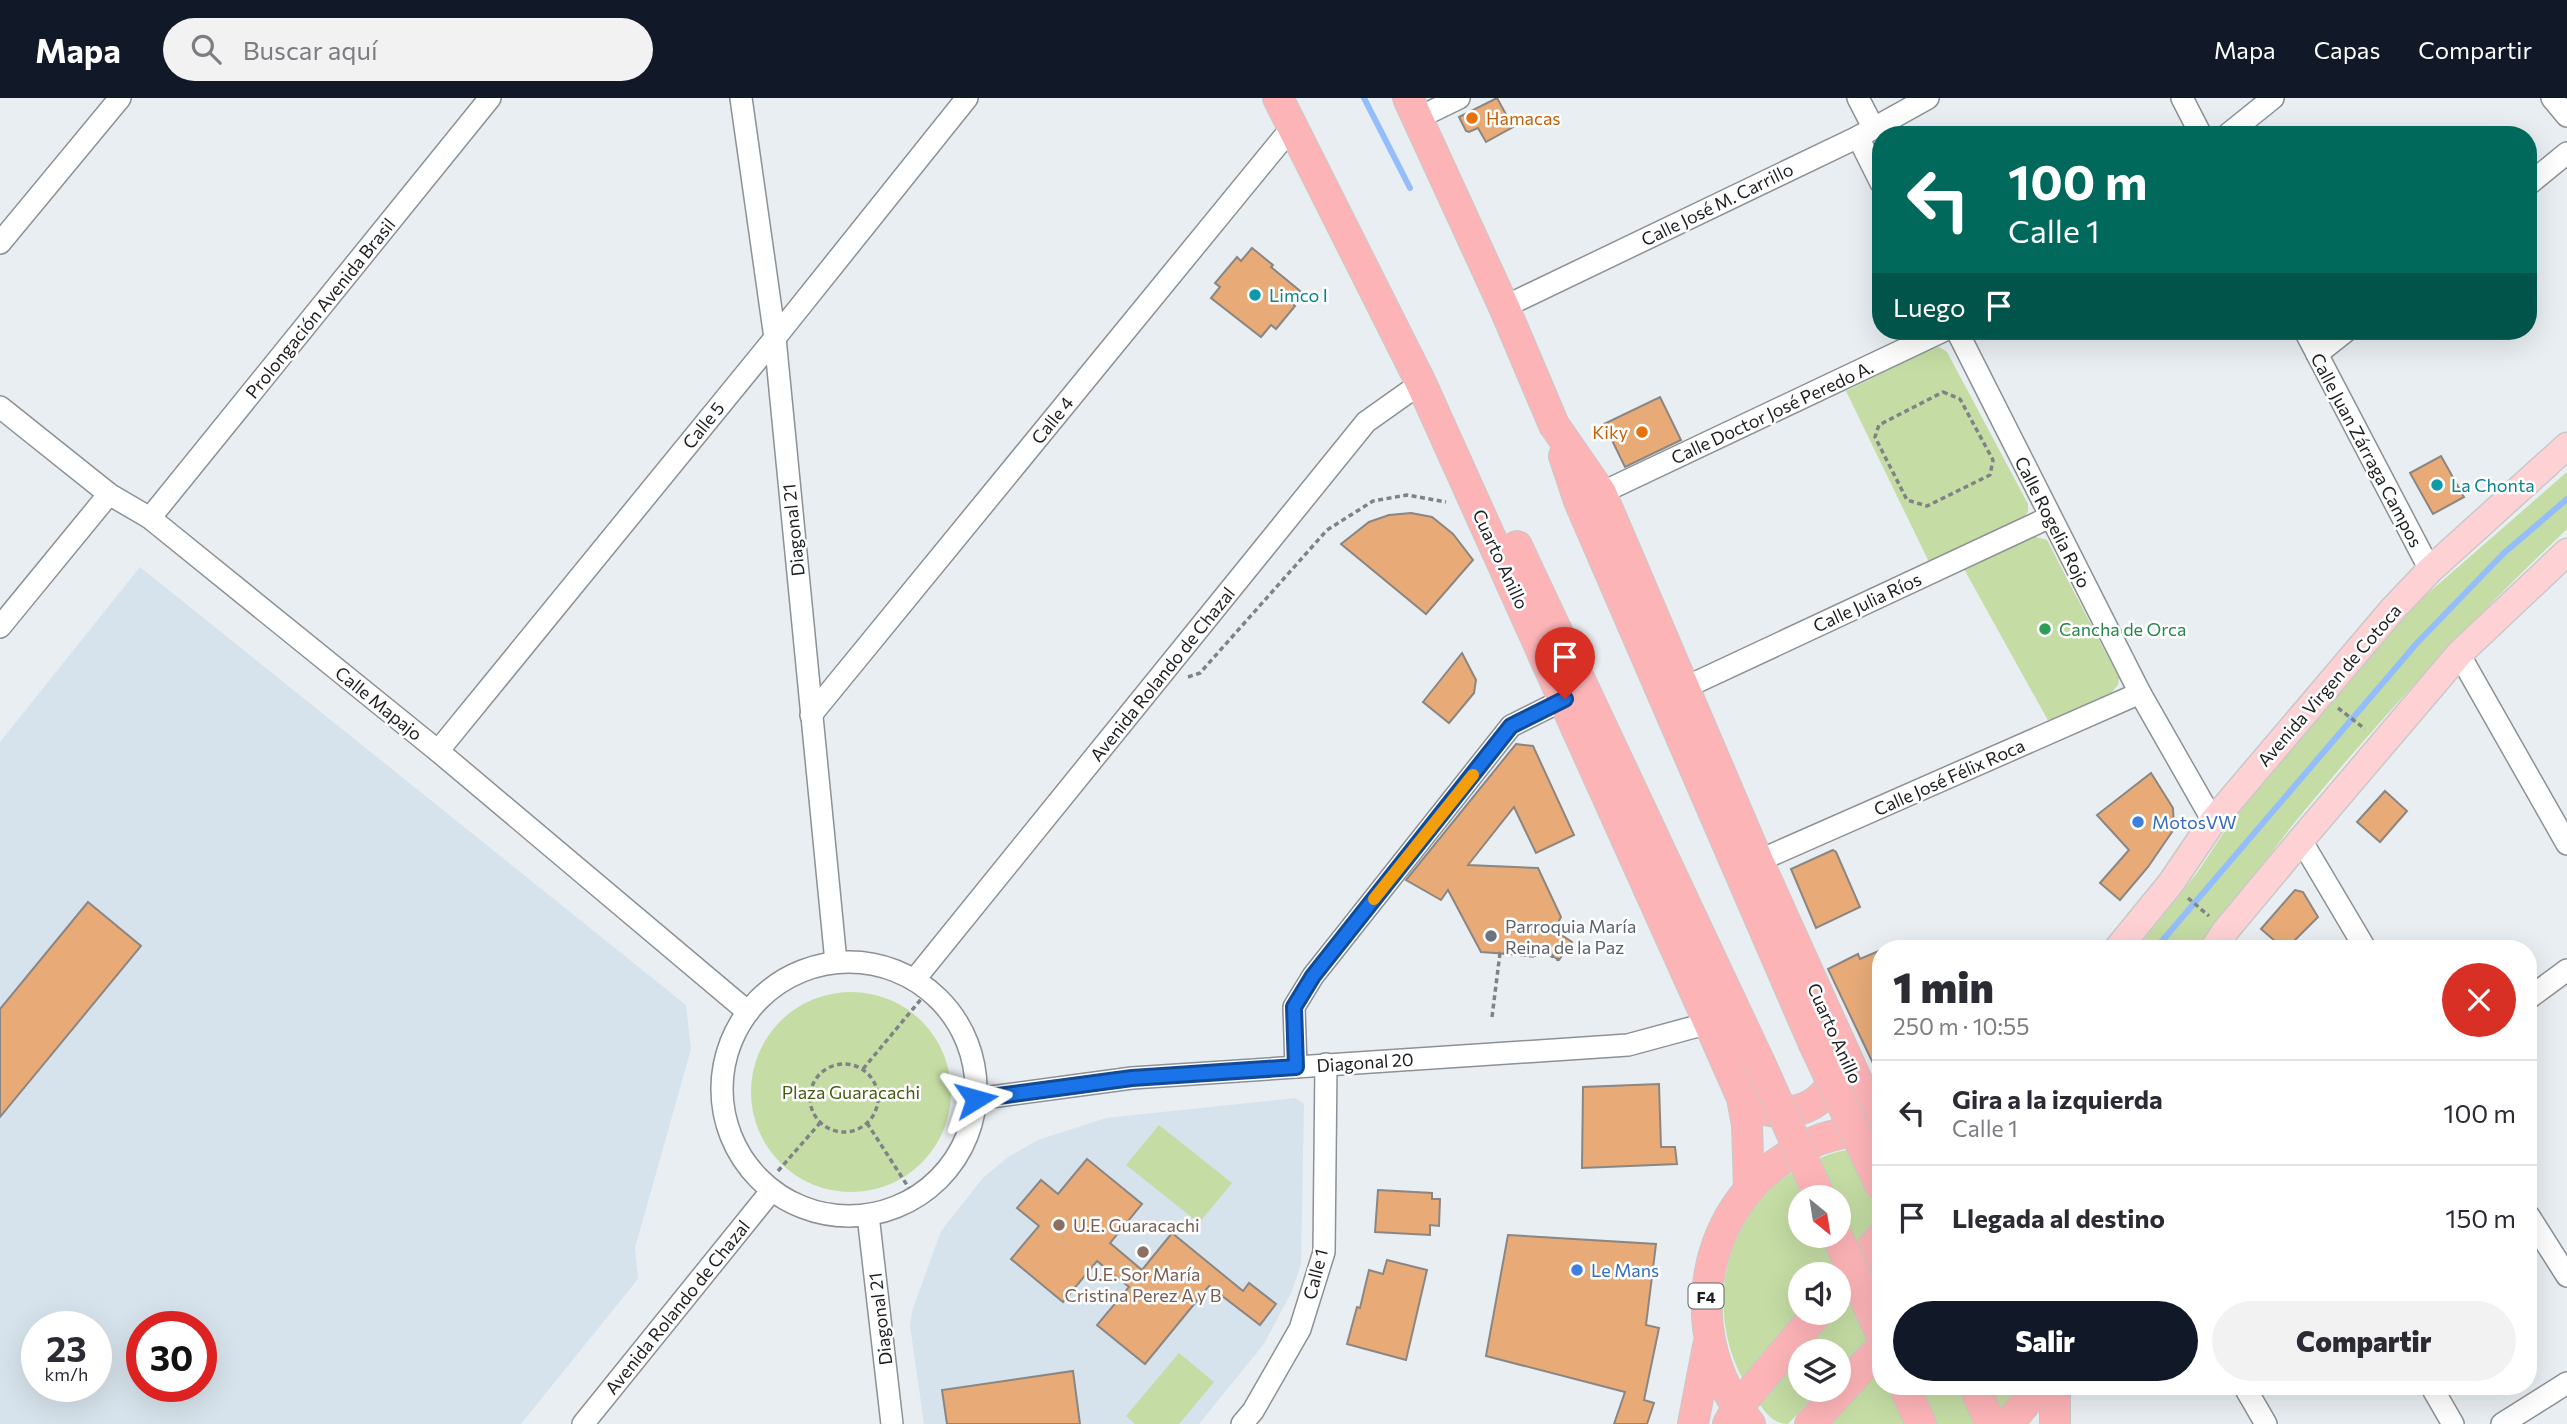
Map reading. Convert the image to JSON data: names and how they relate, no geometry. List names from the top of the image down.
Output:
{
  "streets": {
    "highway": ["Cuarto Anillo", "F4"],
    "main road": ["Avenida Virgen de Cotoca"],
    "street": [
      "Calle José M. Carrillo",
      "Prolongación Avenida Brasil",
      "Calle Doctor José Peredo A.",
      "Calle 4",
      "Calle 5",
      "Calle Juan Zárraga Campos",
      "Calle Rogelia Rojo",
      "Diagonal 21",
      "Calle Julia Ríos",
      "Avenida Rolando de Chazal",
      "Calle Mapajo",
      "Calle José Félix Roca",
      "Diagonal 20",
      "Calle 1"
    ]
  },
  "crossings": [
    ["Calle José M. Carrillo", "Cuarto Anillo"],
    ["Prolongación Avenida Brasil", "Calle Mapajo"],
    ["Calle Doctor José Peredo A.", "Cuarto Anillo"],
    ["Calle 4", "Diagonal 21"],
    ["Calle 4", "Cuarto Anillo"],
    ["Calle 5", "Diagonal 21"],
    ["Calle 5", "Calle Mapajo"],
    ["Calle Juan Zárraga Campos", "Avenida Virgen de Cotoca"],
    ["Calle Rogelia Rojo", "Calle Julia Ríos"],
    ["Calle Rogelia Rojo", "Avenida Virgen de Cotoca"],
    ["Calle Rogelia Rojo", "Calle José Félix Roca"],
    ["Cuarto Anillo", "Calle Julia Ríos"],
    ["Cuarto Anillo", "Avenida Rolando de Chazal"],
    ["Cuarto Anillo", "Calle José Félix Roca"],
    ["Cuarto Anillo", "Diagonal 20"],
    ["Cuarto Anillo", "F4"],
    ["Diagonal 20", "Calle 1"]
  ],
  "parks": ["Plaza Guaracachi"],
  "places": [
    "Hamacas",
    "Limco I",
    "Kiky",
    "La Chonta",
    "Cancha de Orca",
    "MotosVW",
    "Parroquia María Reina de la Paz",
    "U.E. Guaracachi",
    "U.E. Sor María Cristina Perez A y B",
    "Le Mans"
  ],
  "north": "bottom right",
  "page": {
    "header": "Mapa",
    "search": "Buscar aquí",
    "nav": ["Mapa", "Capas", "Compartir"],
    "turn": ["100 m", "Calle 1"],
    "then": "Luego",
    "heading": ["1 min", "250 m · 10:55"],
    "list": [
      {
        "name": "Gira a la izquierda",
        "note": "Calle 1",
        "value": "100 m"
      },
      {
        "name": "Llegada al destino",
        "value": "150 m"
      }
    ],
    "buttons": ["Salir", "Compartir"],
    "speed": "23 km/h",
    "limit": "30"
  }
}
